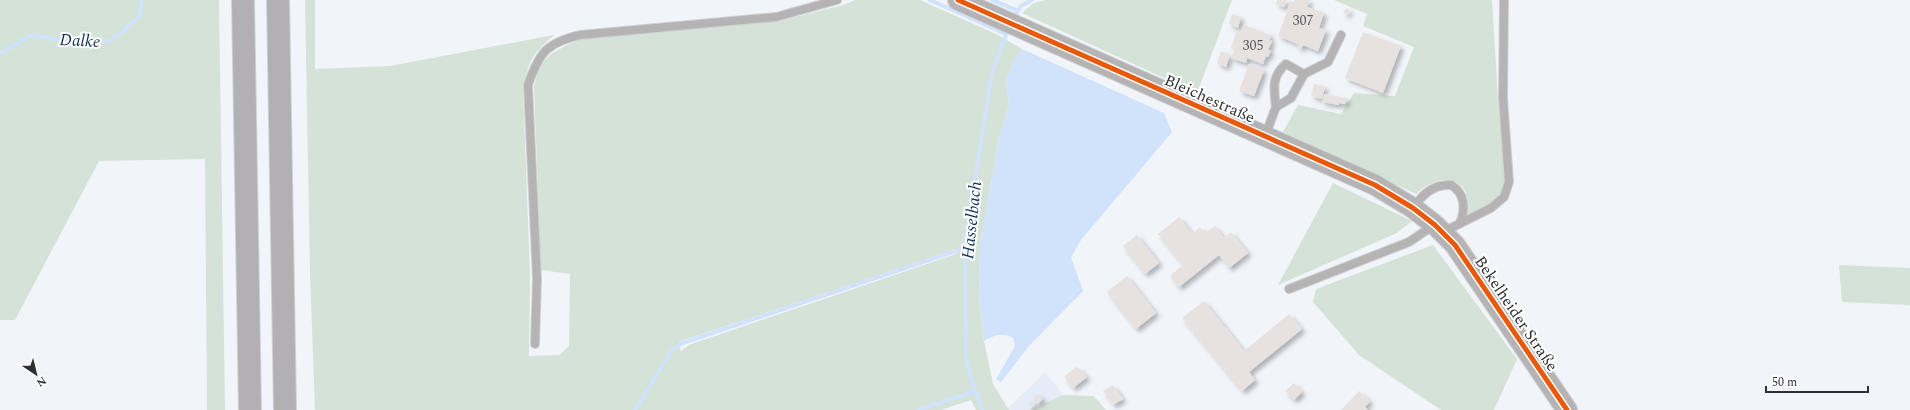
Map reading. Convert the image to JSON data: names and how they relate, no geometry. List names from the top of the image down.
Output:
{
  "streets": {
    "street": ["Bleichestraße", "Bekelheider Straße"]
  },
  "crossings": [
    ["Bleichestraße", "Bekelheider Straße"]
  ],
  "water": ["Dalke", "Hasselbach"],
  "house_numbers": ["307", "305"],
  "scale_bar": "50 m",
  "north": "bottom right"
}
